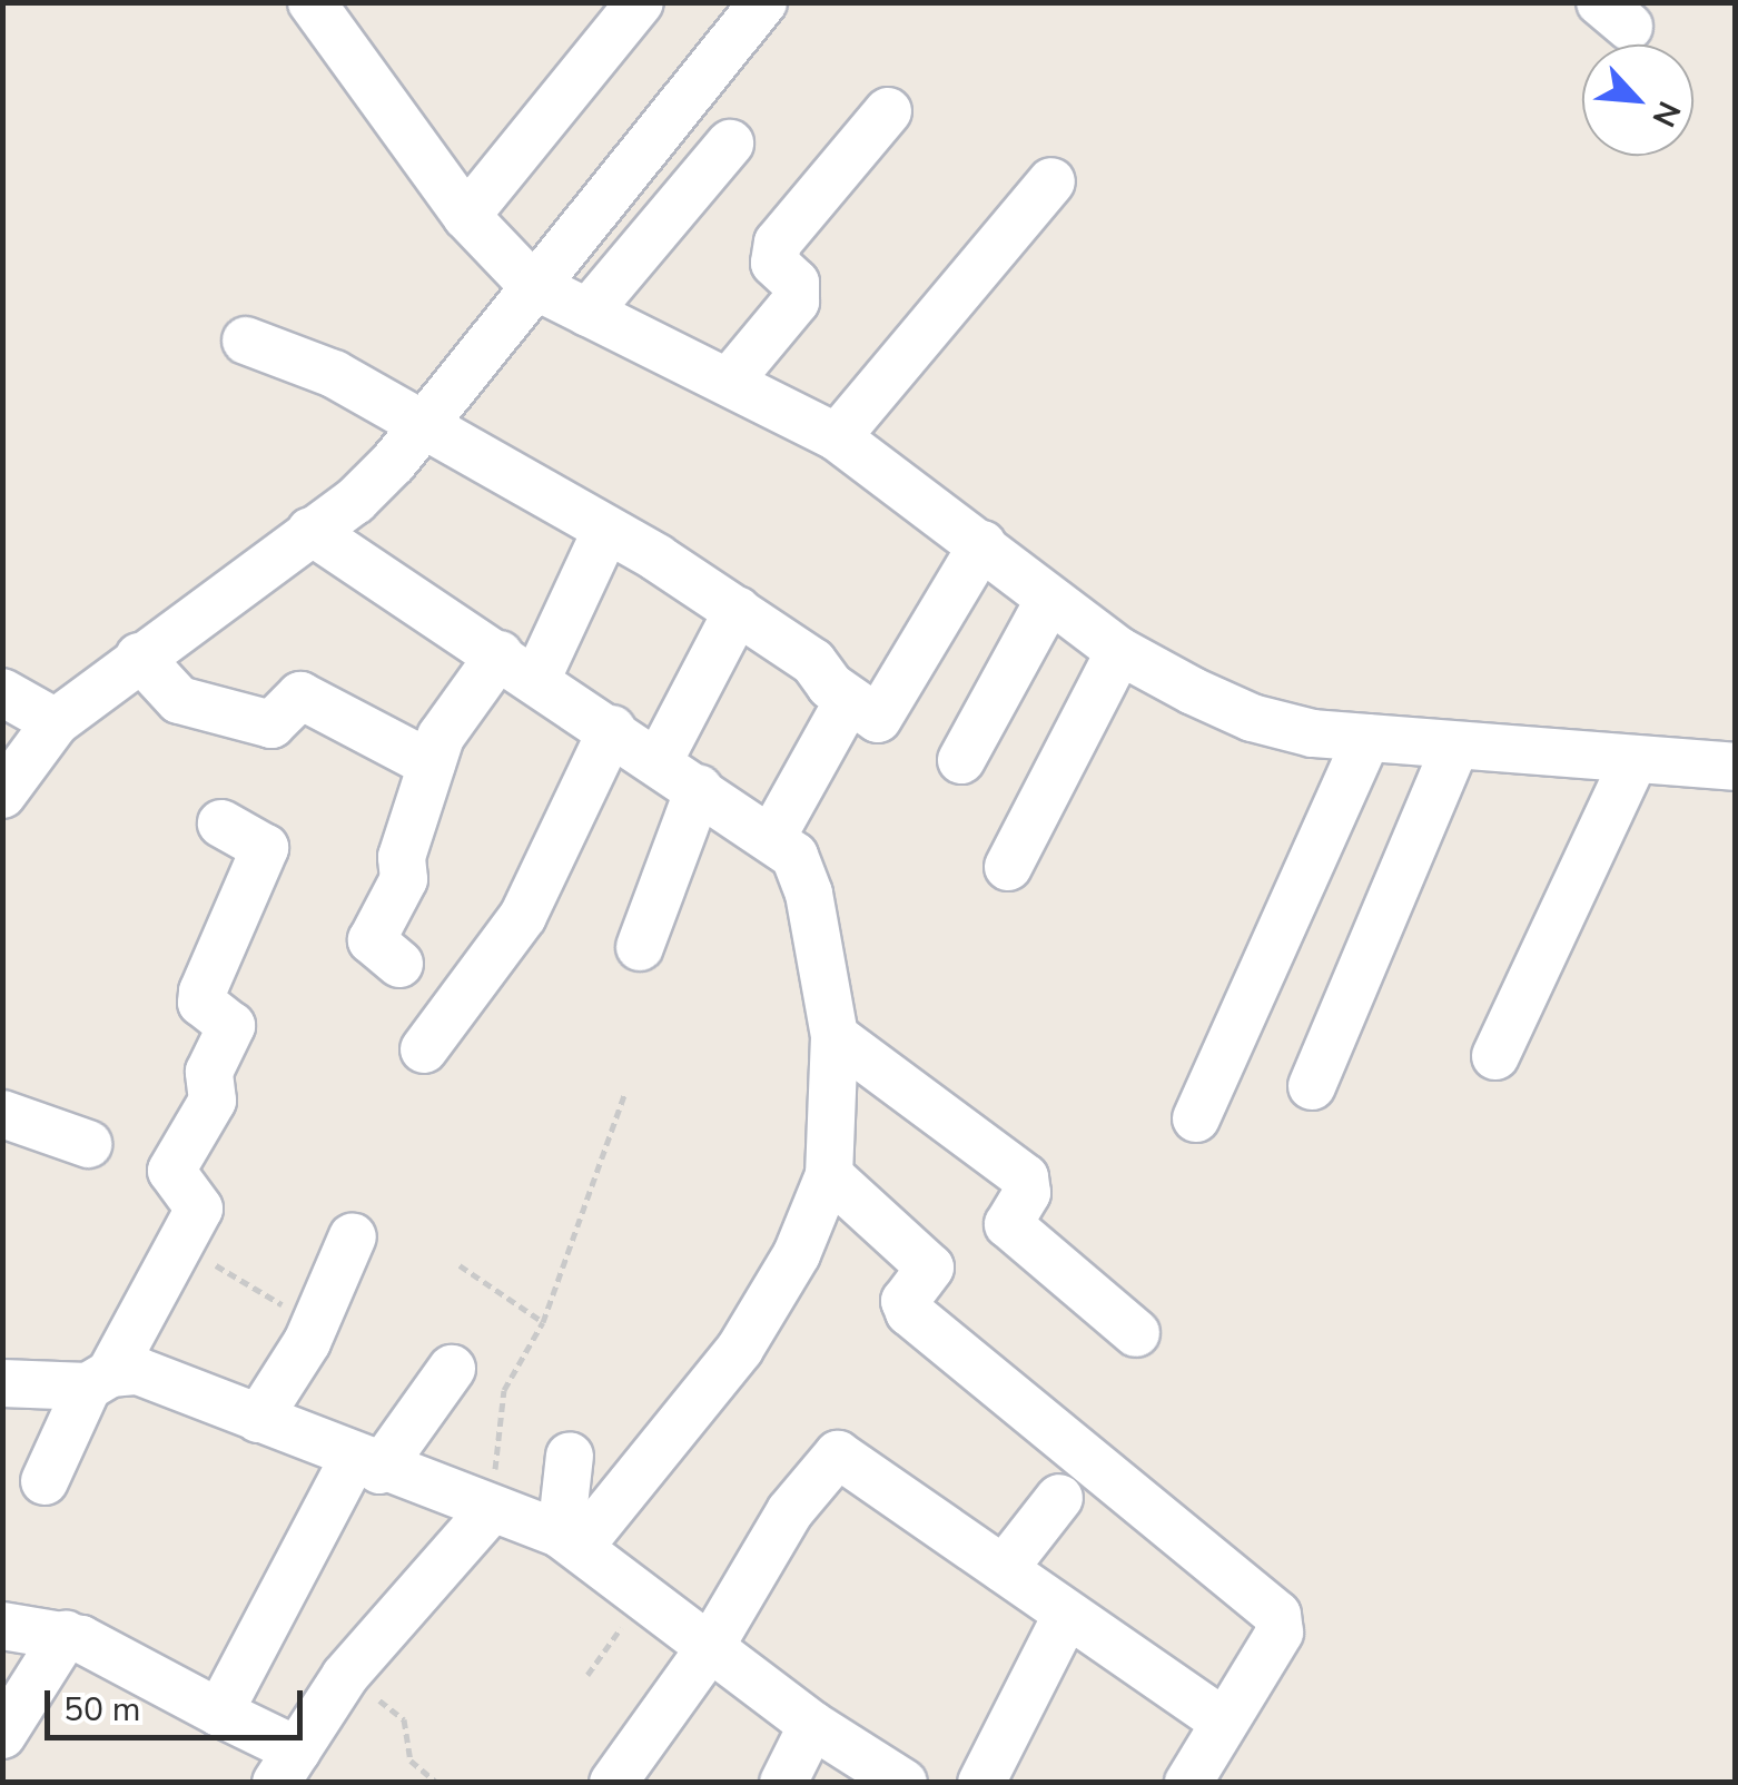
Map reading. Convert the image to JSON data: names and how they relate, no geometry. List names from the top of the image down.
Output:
{
  "scale_bar": "50 m",
  "north": "bottom right"
}
